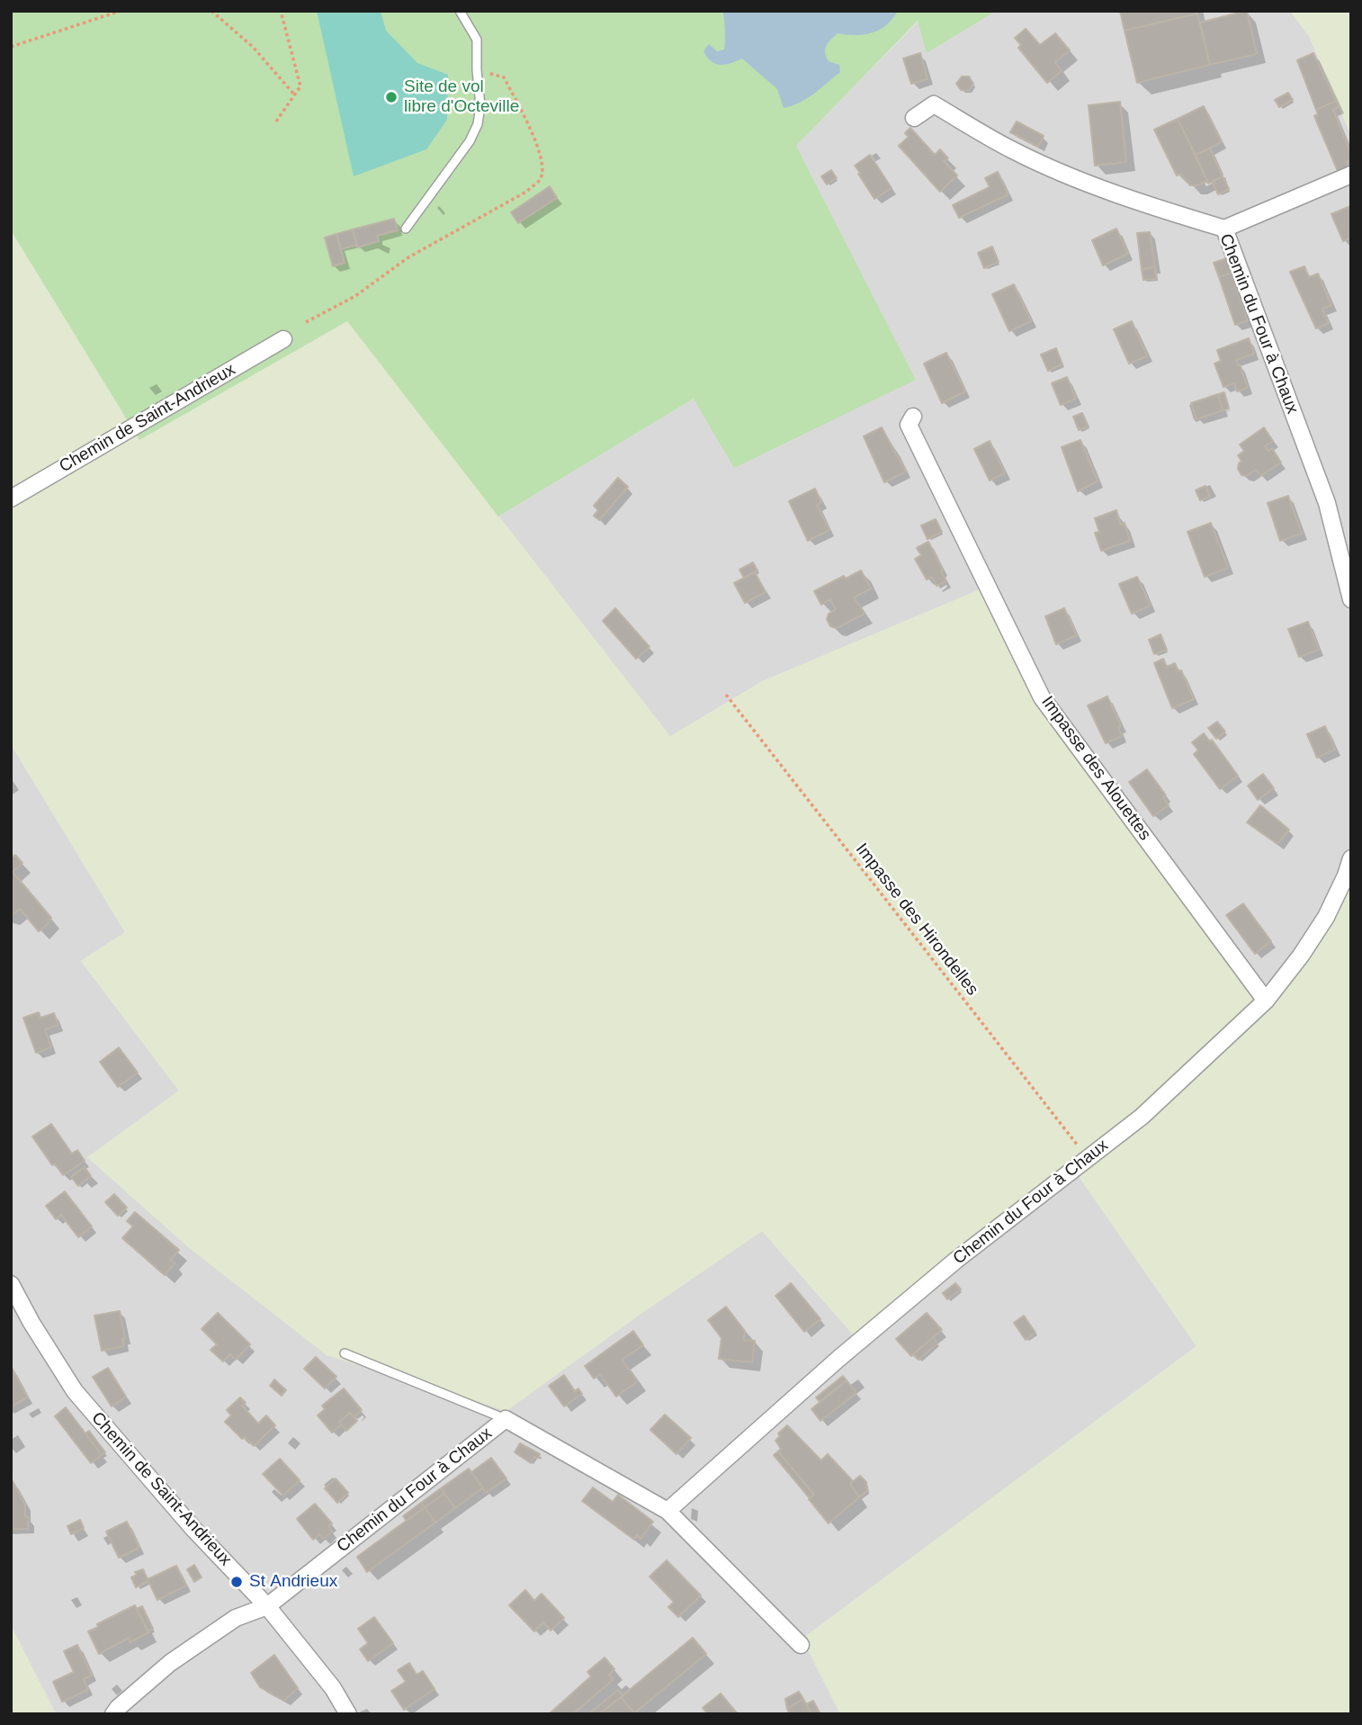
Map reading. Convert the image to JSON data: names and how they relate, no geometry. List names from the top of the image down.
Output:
{
  "streets": {
    "street": ["Chemin du Four à Chaux", "Chemin de Saint-Andrieux", "Impasse des Alouettes"],
    "path": ["Impasse des Hirondelles"]
  },
  "crossings": [
    ["Chemin du Four à Chaux", "Chemin de Saint-Andrieux"],
    ["Chemin du Four à Chaux", "Impasse des Alouettes"],
    ["Chemin du Four à Chaux", "Impasse des Hirondelles"]
  ],
  "places": ["Site de vol libre d'Octeville", "St Andrieux"]
}
